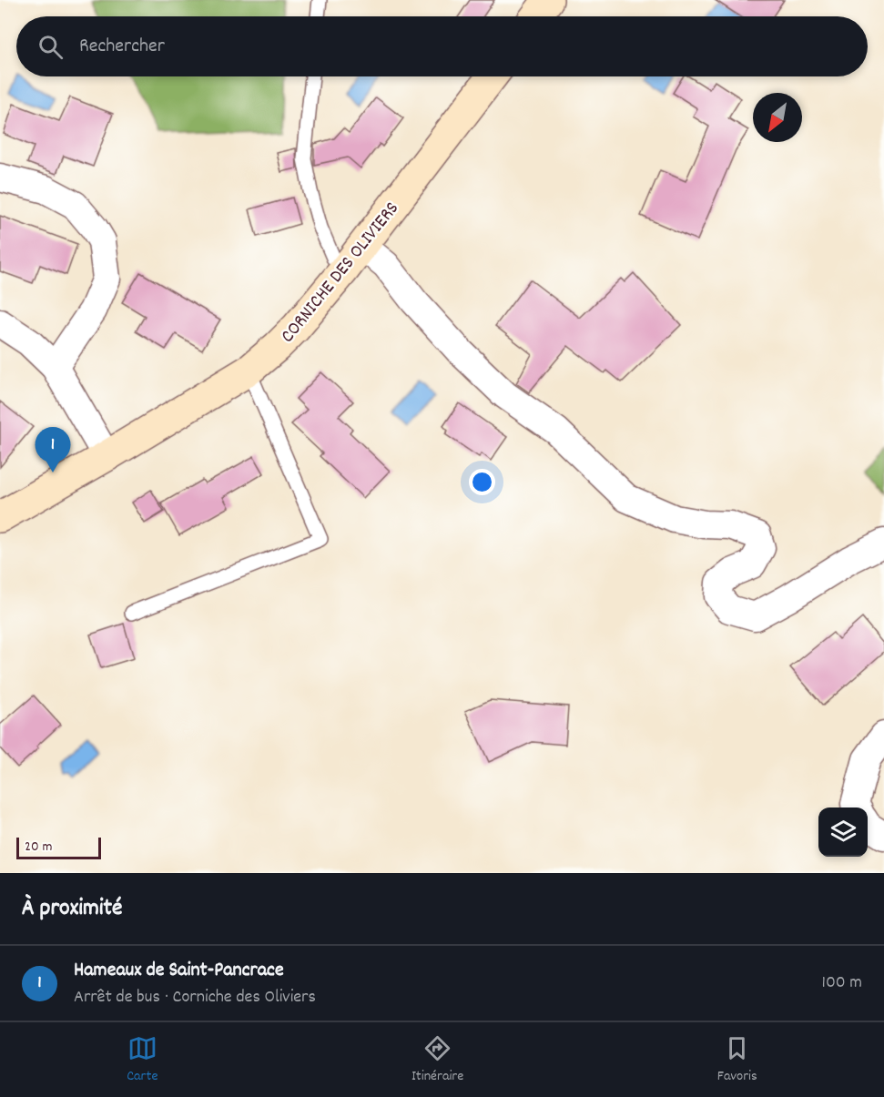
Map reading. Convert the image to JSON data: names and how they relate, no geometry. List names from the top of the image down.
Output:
{
  "streets": {
    "street": ["CORNICHE DES OLIVIERS"]
  },
  "scale_bar": "20 m",
  "north": "bottom left",
  "page": {
    "search": "Rechercher",
    "pins": "1",
    "scale": "20 m",
    "heading": "À proximité",
    "list": [
      {
        "mark": "1",
        "name": "Hameaux de Saint-Pancrace",
        "note": "Arrêt de bus · Corniche des Oliviers",
        "value": "100 m"
      }
    ],
    "nav": ["Carte", "Itinéraire", "Favoris"]
  }
}
